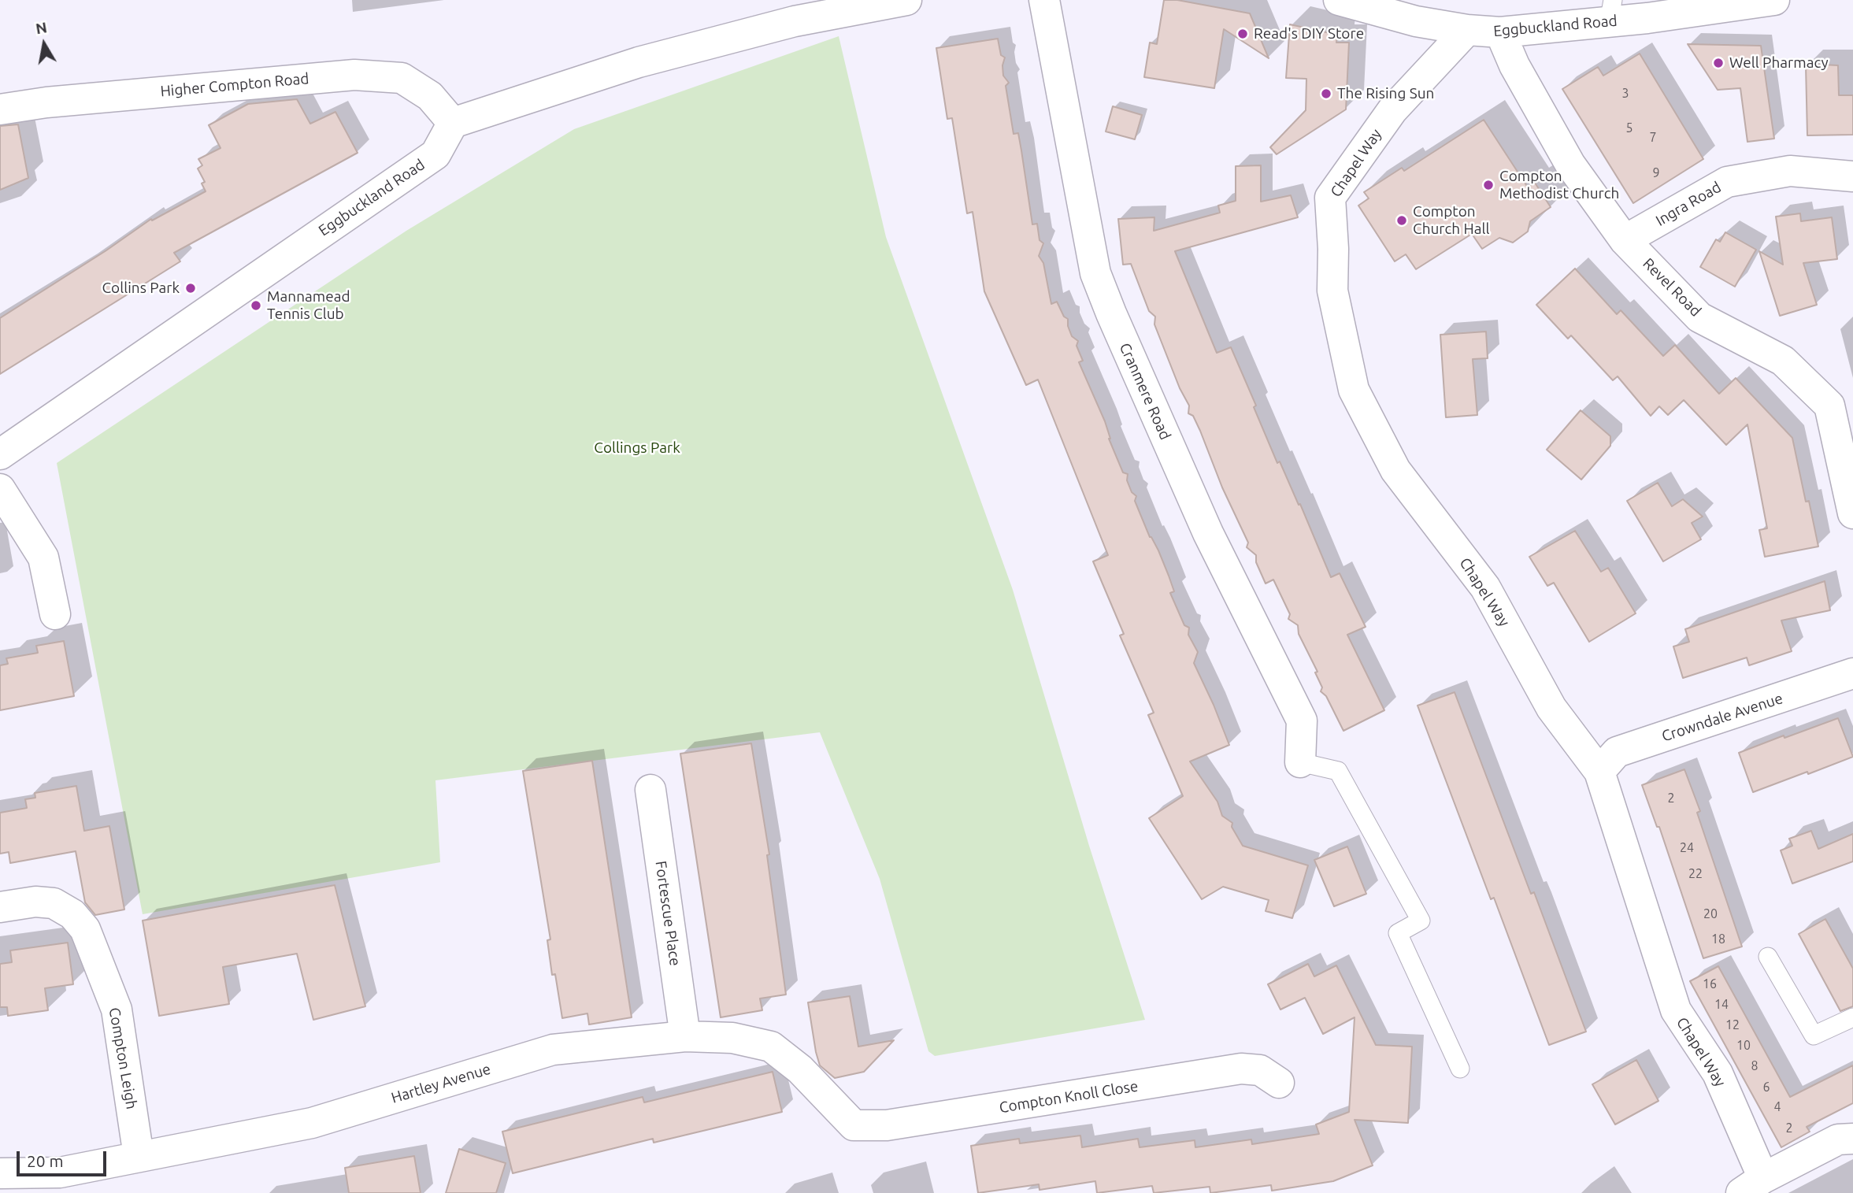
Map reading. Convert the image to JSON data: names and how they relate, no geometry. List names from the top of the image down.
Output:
{
  "streets": {
    "street": [
      "Eggbuckland Road",
      "Higher Compton Road",
      "Chapel Way",
      "Ingra Road",
      "Revel Road",
      "Cranmere Road",
      "Crowndale Avenue",
      "Fortescue Place",
      "Compton Leigh",
      "Hartley Avenue",
      "Compton Knoll Close"
    ]
  },
  "crossings": [
    ["Eggbuckland Road", "Higher Compton Road"],
    ["Eggbuckland Road", "Chapel Way"],
    ["Eggbuckland Road", "Revel Road"],
    ["Chapel Way", "Crowndale Avenue"],
    ["Ingra Road", "Revel Road"],
    ["Fortescue Place", "Hartley Avenue"],
    ["Compton Leigh", "Hartley Avenue"],
    ["Hartley Avenue", "Compton Knoll Close"]
  ],
  "parks": ["Collings Park"],
  "places": [
    "Read's DIY Store",
    "Well Pharmacy",
    "The Rising Sun",
    "Compton Methodist Church",
    "Compton Church Hall",
    "Collins Park",
    "Mannamead Tennis Club"
  ],
  "house_numbers": [
    "3",
    "5",
    "7",
    "9",
    "2",
    "24",
    "22",
    "20",
    "18",
    "16",
    "14",
    "12",
    "10",
    "8",
    "6",
    "4",
    "2"
  ],
  "scale_bar": "20 m",
  "north": "top"
}
